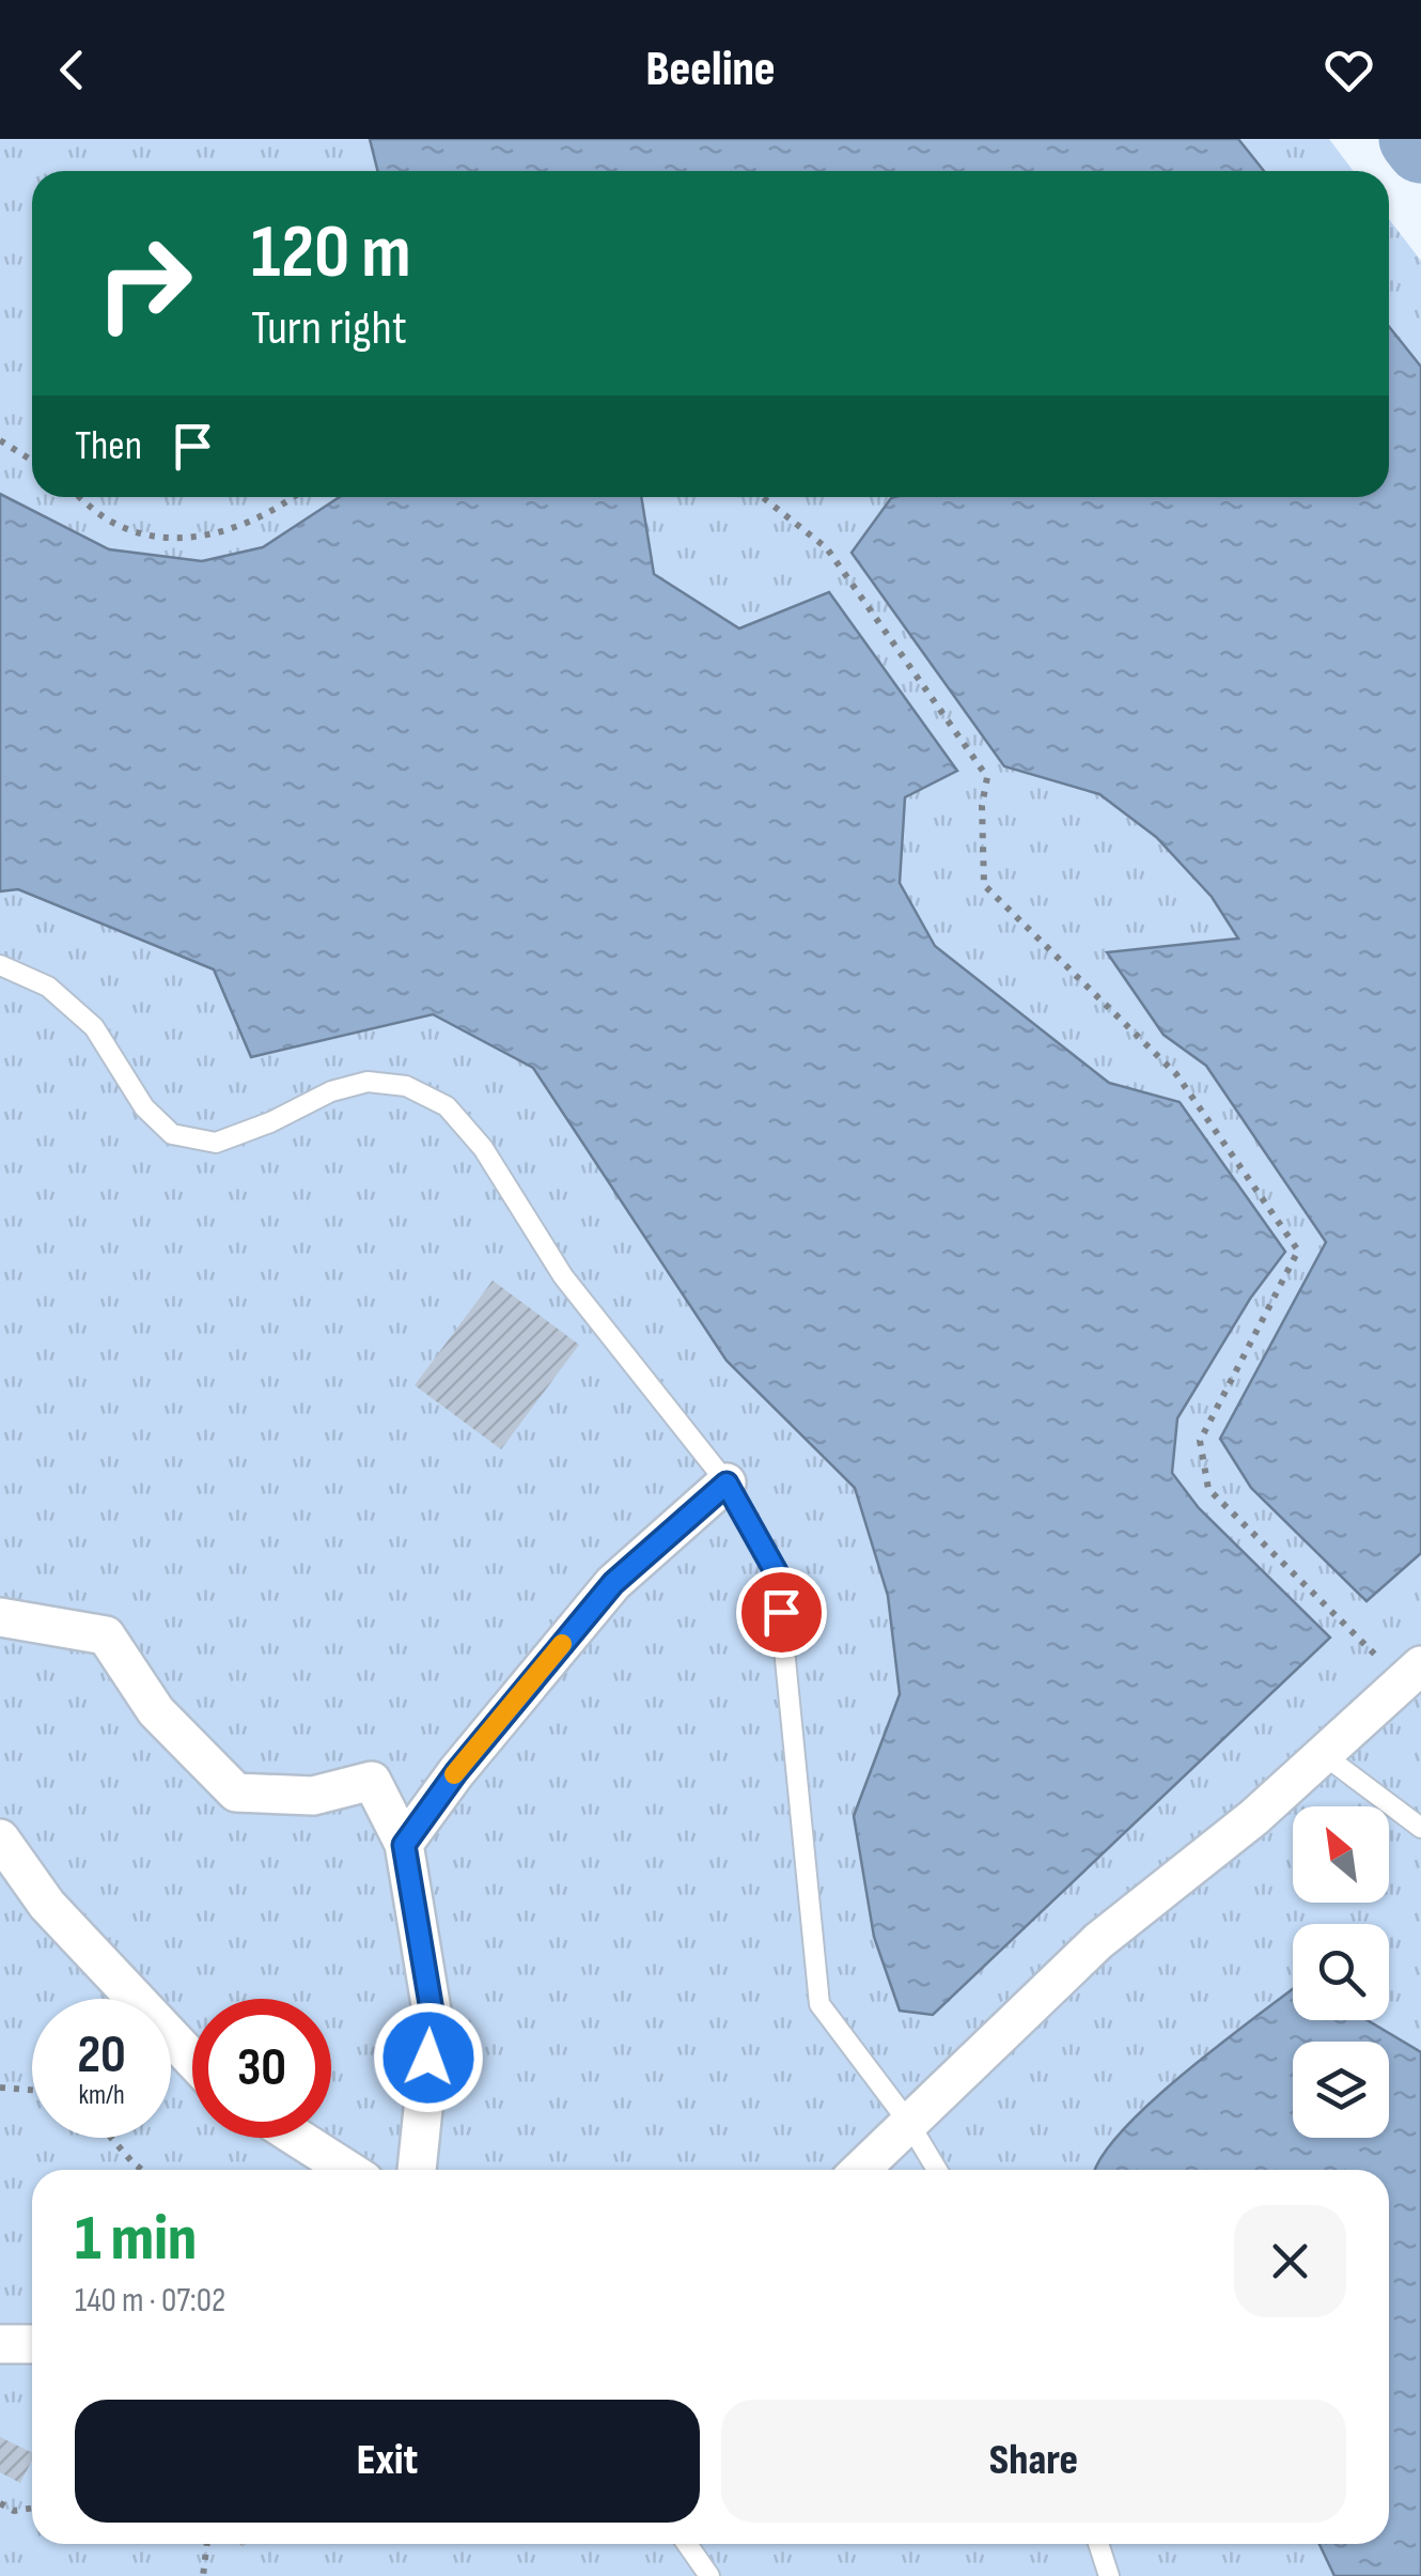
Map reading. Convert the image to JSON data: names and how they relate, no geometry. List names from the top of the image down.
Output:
{
  "north": "top left",
  "page": {
    "header": "Beeline",
    "turn": ["120 m", "Turn right"],
    "then": "Then",
    "speed": "20 km/h",
    "limit": "30",
    "heading": ["1 min", "140 m · 07:02"],
    "buttons": ["Exit", "Share"]
  }
}
